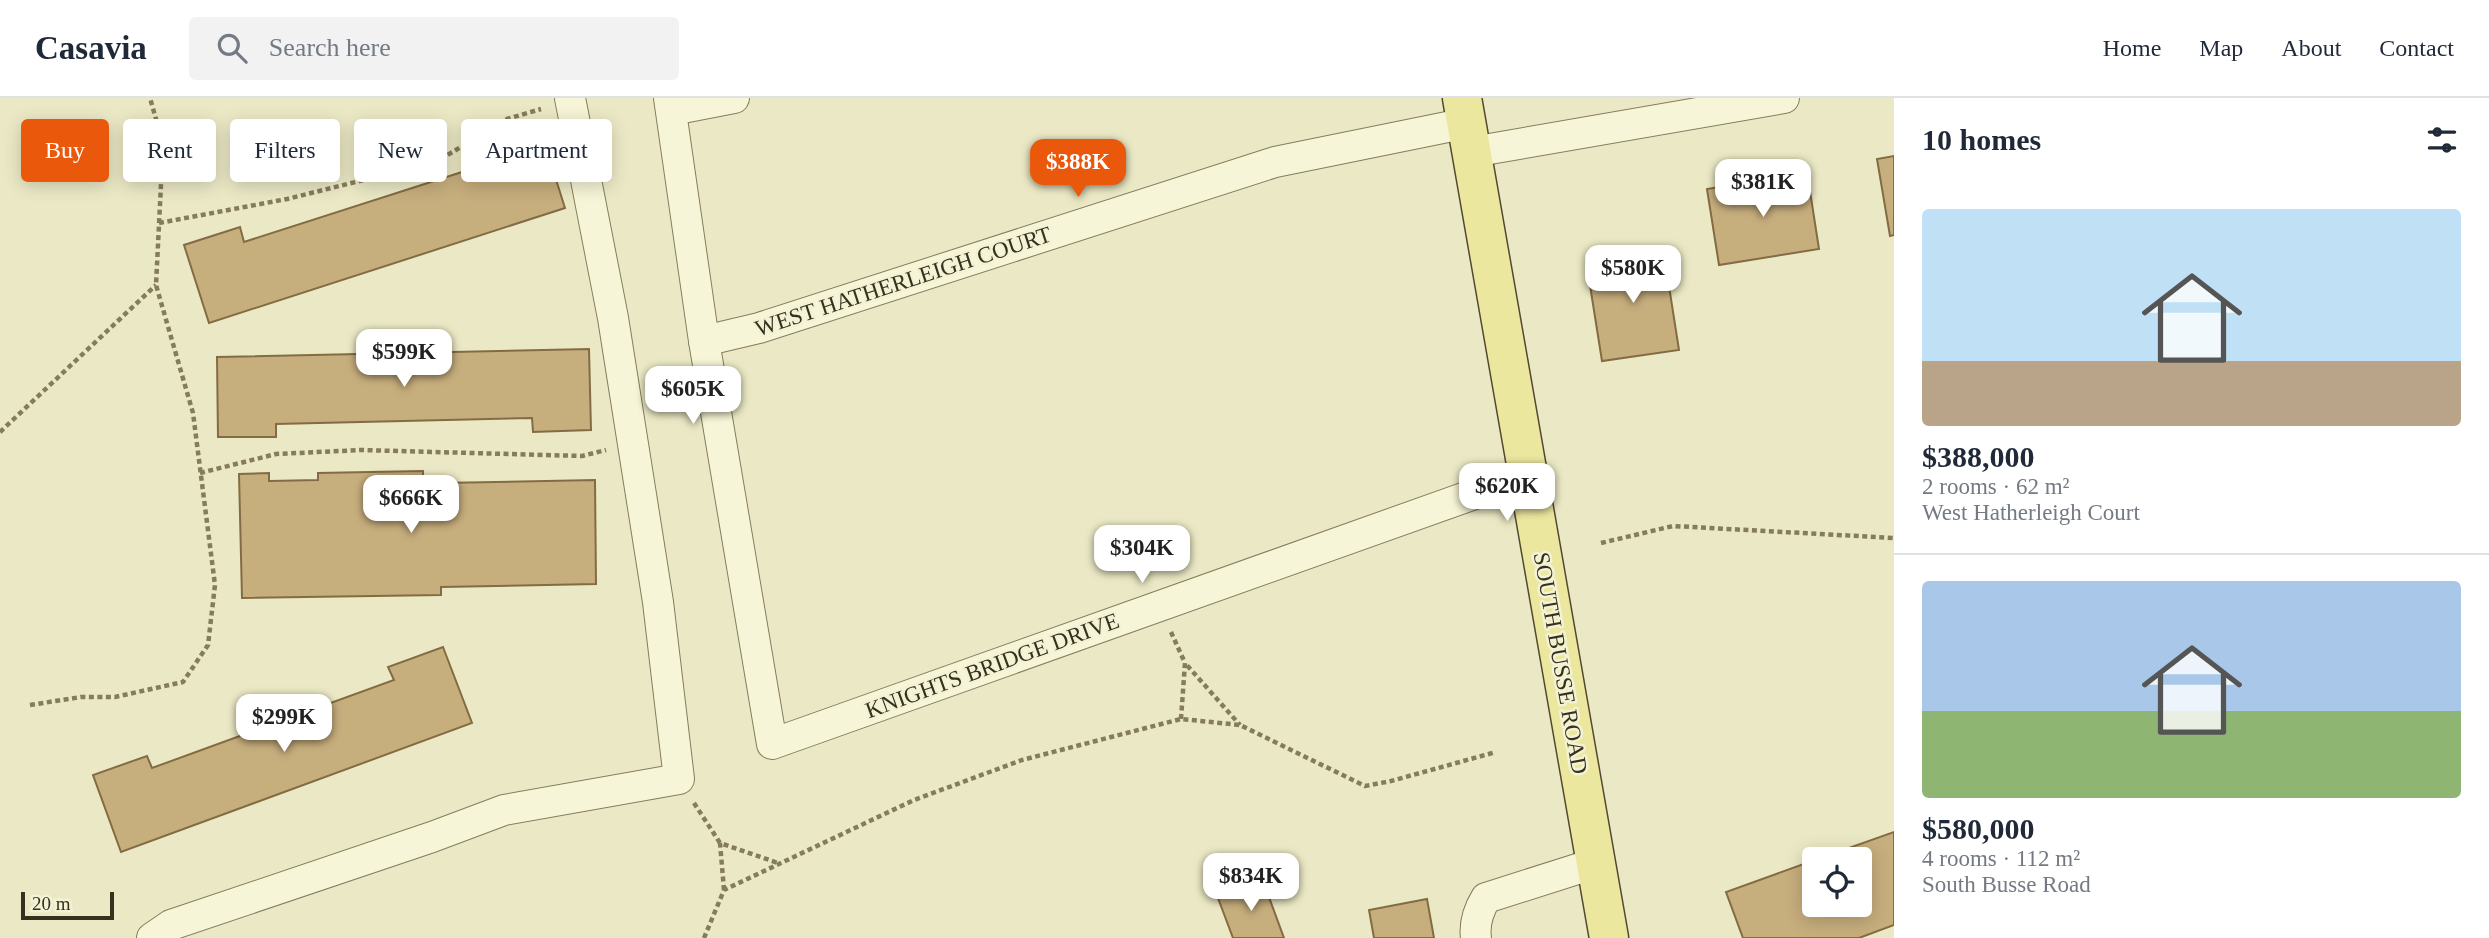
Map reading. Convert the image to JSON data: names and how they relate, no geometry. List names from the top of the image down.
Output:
{
  "streets": {
    "main road": ["SOUTH BUSSE ROAD"],
    "street": ["WEST HATHERLEIGH COURT", "KNIGHTS BRIDGE DRIVE"]
  },
  "crossings": [
    ["WEST HATHERLEIGH COURT", "SOUTH BUSSE ROAD"],
    ["WEST HATHERLEIGH COURT", "KNIGHTS BRIDGE DRIVE"],
    ["SOUTH BUSSE ROAD", "KNIGHTS BRIDGE DRIVE"]
  ],
  "scale_bar": "20 m",
  "page": {
    "header": "Casavia",
    "search": "Search here",
    "nav": [
      "Home",
      "Map",
      "About",
      "Contact"
    ],
    "heading": "10 homes",
    "chip": [
      "Buy",
      "Rent",
      "Filters",
      "New",
      "Apartment"
    ],
    "price": [
      "$388K",
      "$381K",
      "$580K",
      "$599K",
      "$605K",
      "$620K",
      "$666K",
      "$304K",
      "$299K",
      "$834K"
    ],
    "list": [
      {
        "name": "$388,000",
        "note": "2 rooms · 62 m² · West Hatherleigh Court"
      },
      {
        "name": "$580,000",
        "note": "4 rooms · 112 m² · South Busse Road"
      }
    ],
    "scale": "20 m"
  }
}
